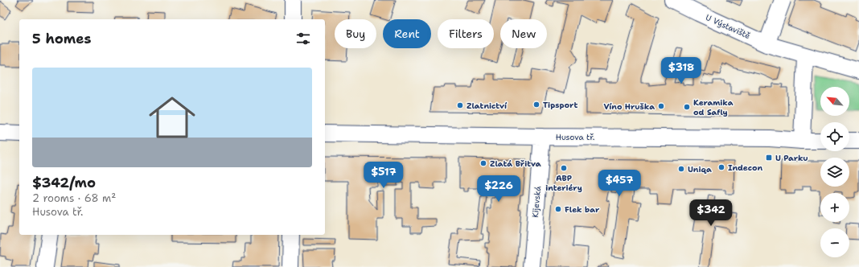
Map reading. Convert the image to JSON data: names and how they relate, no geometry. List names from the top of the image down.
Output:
{
  "streets": {
    "street": ["U Výstaviště", "Husova tř.", "Kijevská"]
  },
  "crossings": [
    ["Husova tř.", "Kijevská"]
  ],
  "places": {
    "other": [
      "Tipsport",
      "Zlatnictví",
      "Víno Hruška",
      "Keramika od Safly",
      "Zlatá Břitva",
      "Indecon",
      "ABP interiéry",
      "Uniqa",
      "Flek bar"
    ],
    "transit": ["U Parku"]
  },
  "north": "top left",
  "page": {
    "chip": [
      "Buy",
      "Rent",
      "Filters",
      "New"
    ],
    "heading": "5 homes",
    "price": [
      "$318",
      "$517",
      "$457",
      "$226",
      "$342"
    ],
    "list": [
      {
        "name": "$342/mo",
        "note": "2 rooms · 68 m² · Husova tř."
      }
    ],
    "map_buttons": ["+", "−"]
  }
}
